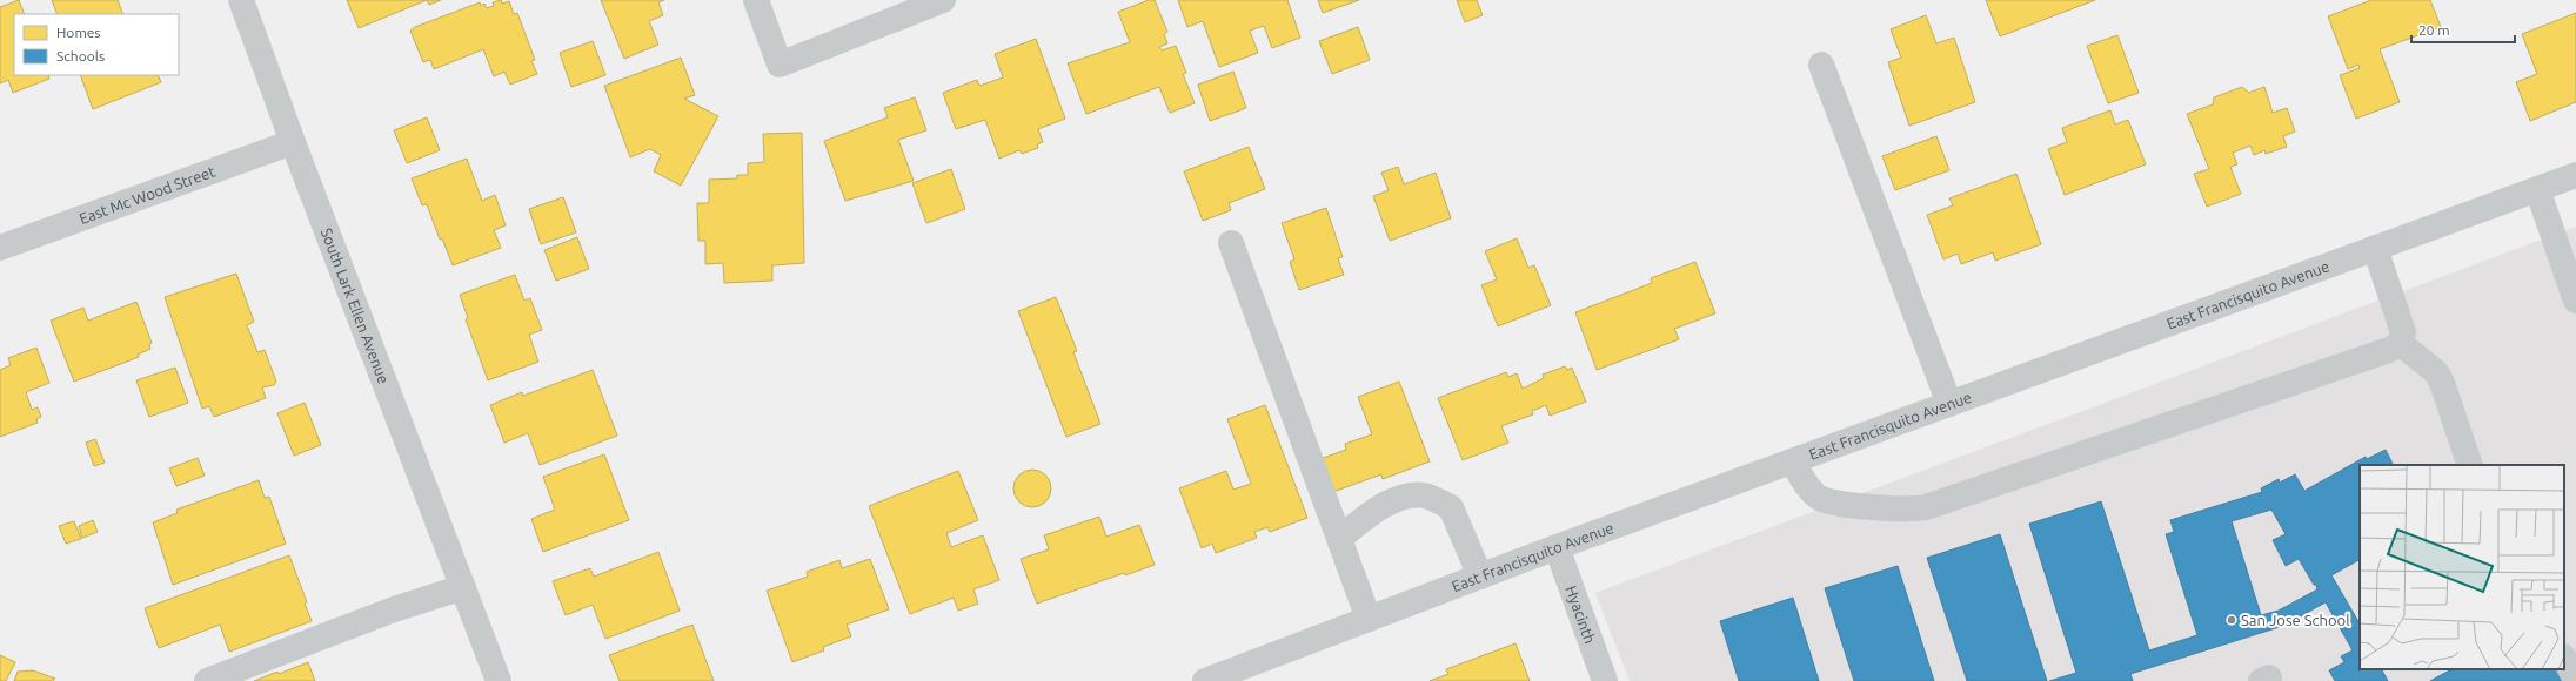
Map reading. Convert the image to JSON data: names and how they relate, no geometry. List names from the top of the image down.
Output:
{
  "streets": {
    "street": [
      "East Mc Wood Street",
      "East Francisquito Avenue",
      "South Lark Ellen Avenue",
      "Hyacinth"
    ]
  },
  "crossings": [
    ["East Mc Wood Street", "South Lark Ellen Avenue"],
    ["East Francisquito Avenue", "Hyacinth"]
  ],
  "places": ["San Jose School"],
  "legend": ["Homes", "Schools"],
  "scale_bar": "20 m"
}
